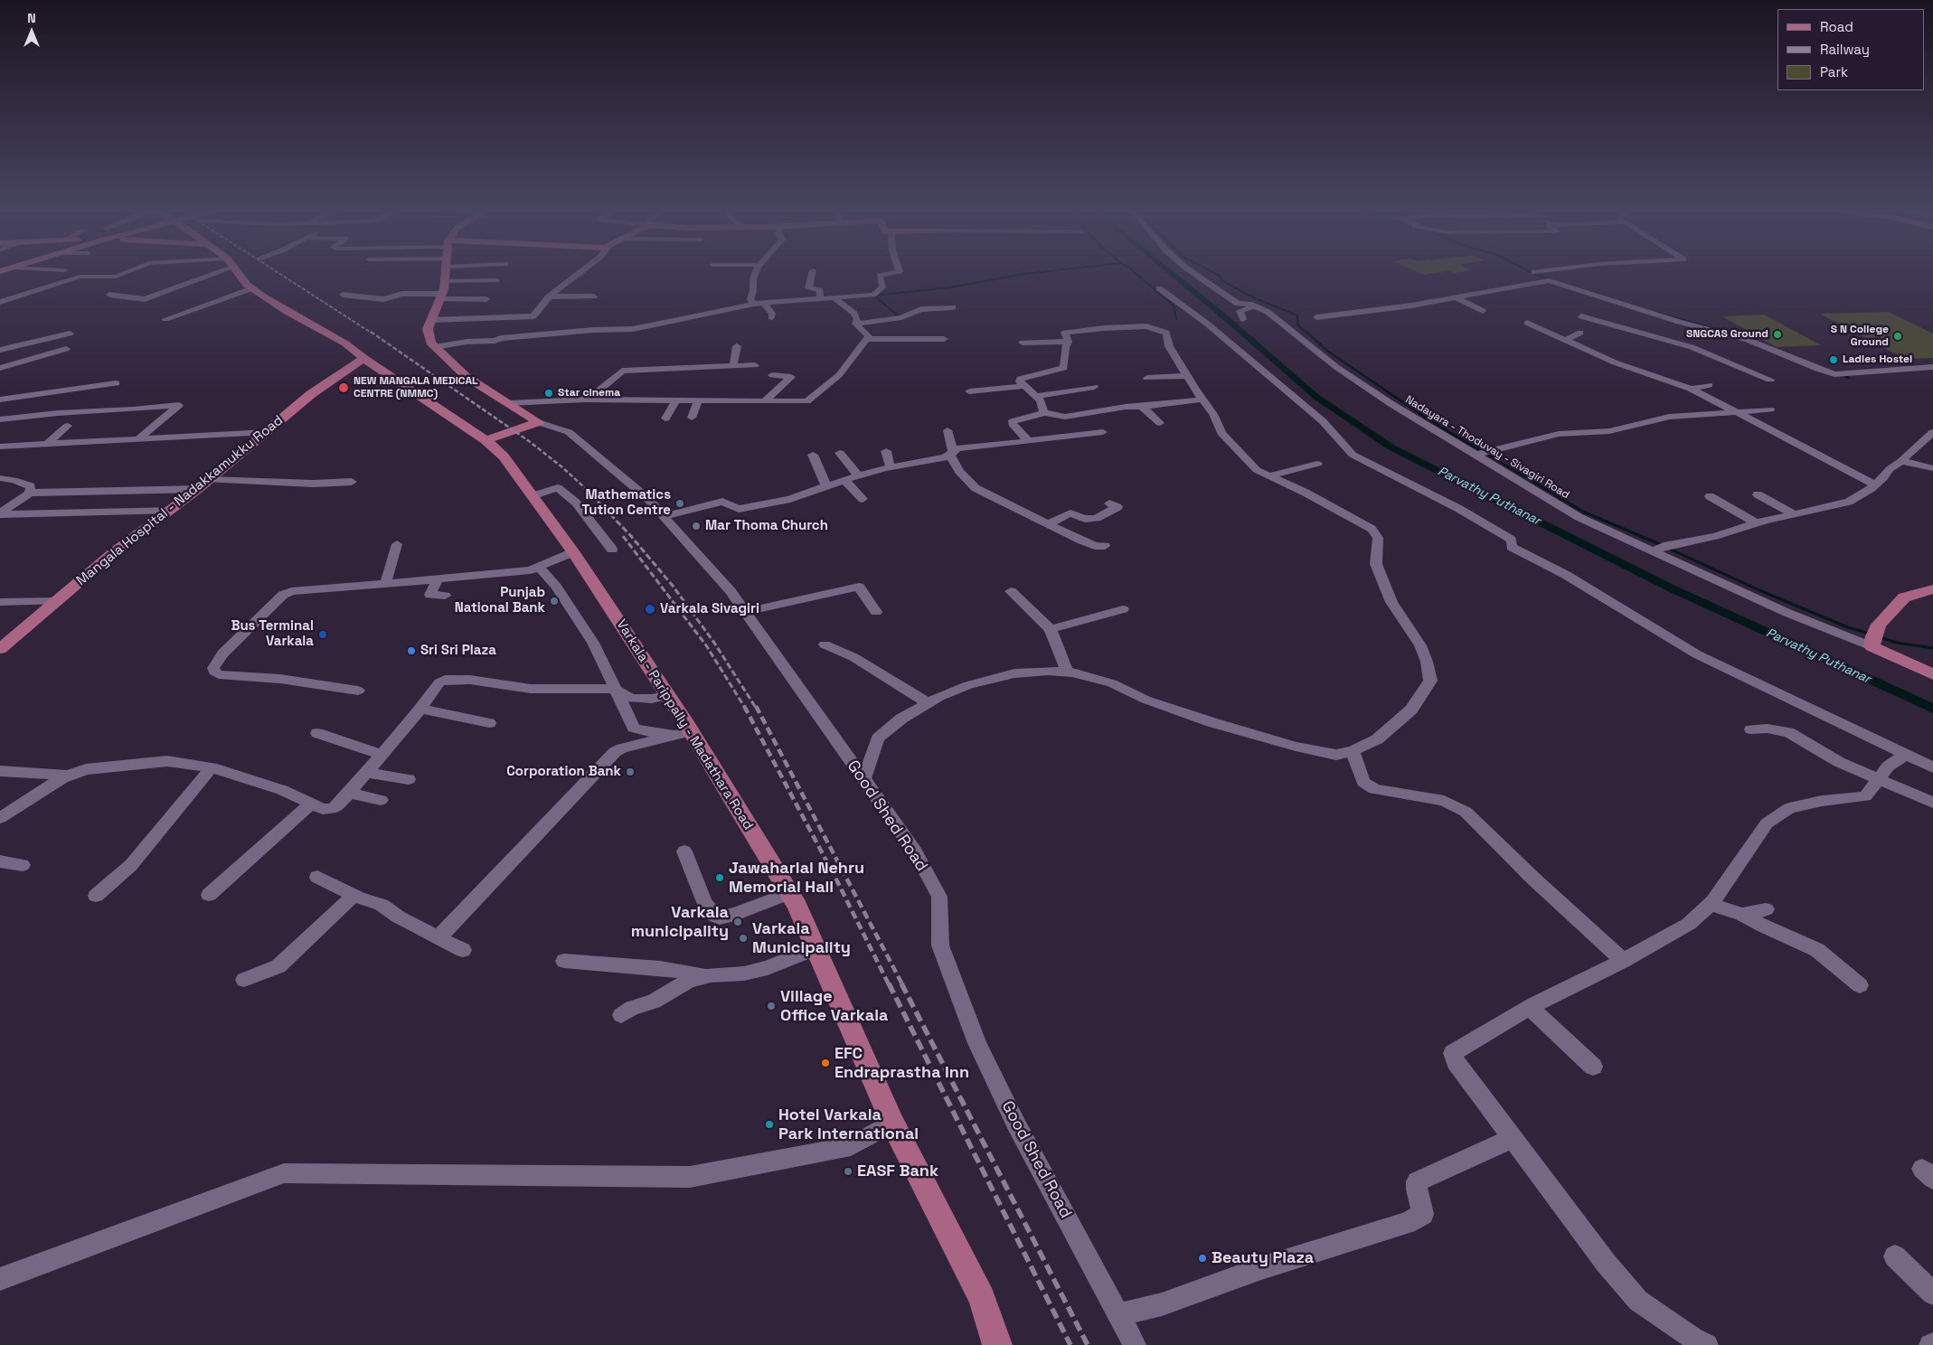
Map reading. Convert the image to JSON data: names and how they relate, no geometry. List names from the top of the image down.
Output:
{
  "streets": {
    "main road": ["Mangala Hospital - Nadakkamukku Road", "Varkala - Parippally - Madathara Road"],
    "street": ["Nadayara - Thoduvay - Sivagiri Road", "Good Shed Road"]
  },
  "crossings": [
    ["Mangala Hospital - Nadakkamukku Road", "Varkala - Parippally - Madathara Road"]
  ],
  "water": ["Parvathy Puthanar"],
  "places": [
    "SNGCAS Ground",
    "S N College Ground",
    "Ladies Hostel",
    "NEW MANGALA MEDICAL CENTRE (NMMC)",
    "Star cinema",
    "Mathematics Tution Centre",
    "Mar Thoma Church",
    "Punjab National Bank",
    "Varkala Sivagiri",
    "Bus Terminal Varkala",
    "Sri Sri Plaza",
    "Corporation Bank",
    "Jawaharlal Nehru Memorial Hall",
    "Varkala municipality",
    "Varkala Municipality",
    "Village Office Varkala",
    "EFC Endraprastha Inn",
    "Hotel Varkala Park International",
    "EASF Bank",
    "Beauty Plaza"
  ],
  "legend": ["Road", "Railway", "Park"],
  "north": "top"
}
